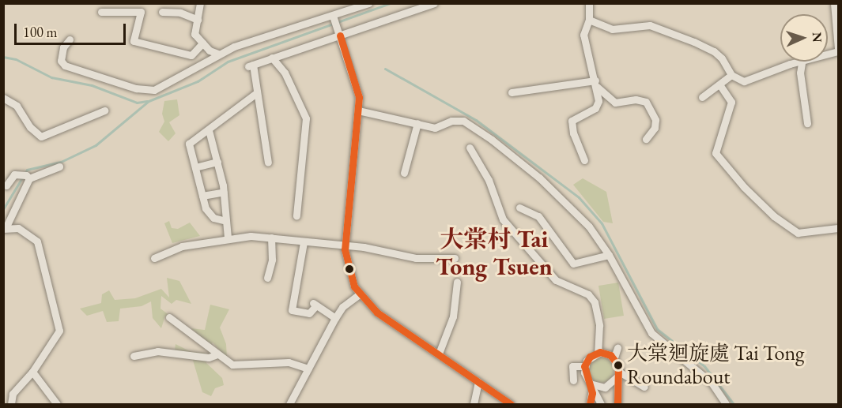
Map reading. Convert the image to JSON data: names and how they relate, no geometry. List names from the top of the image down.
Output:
{
  "districts": ["大棠村 Tai Tong Tsuen"],
  "places": ["大棠迴旋處 Tai Tong Roundabout"],
  "scale_bar": "100 m",
  "north": "right"
}
